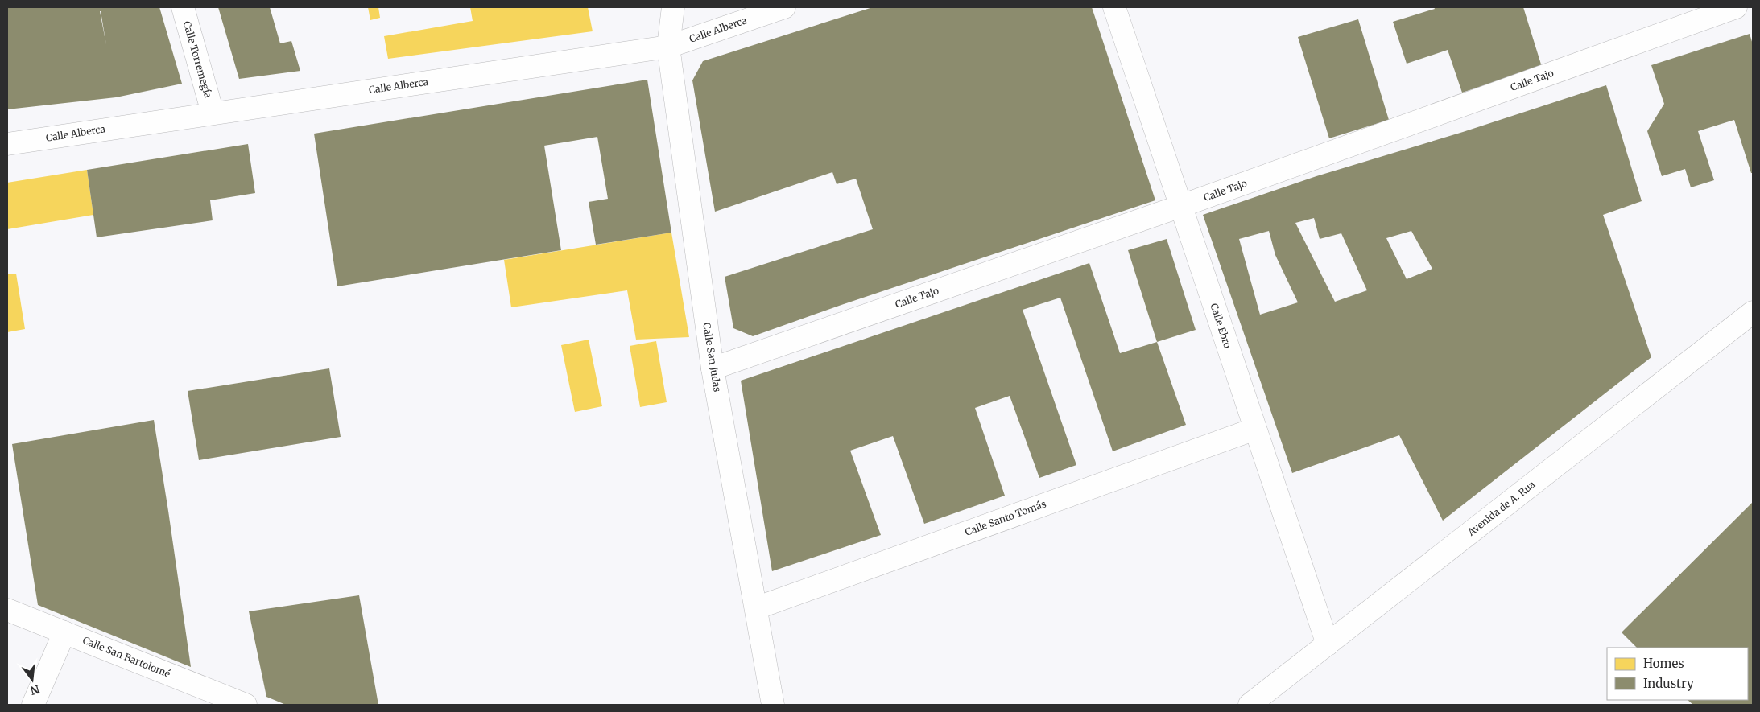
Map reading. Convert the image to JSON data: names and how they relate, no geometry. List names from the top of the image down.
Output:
{
  "streets": {
    "street": [
      "Calle Alberca",
      "Calle Torremegía",
      "Calle Tajo",
      "Calle Ebro",
      "Calle San Judas",
      "Avenida de A. Rua",
      "Calle Santo Tomás",
      "Calle San Bartolomé"
    ]
  },
  "crossings": [
    ["Calle Alberca", "Calle Torremegía"],
    ["Calle Alberca", "Calle San Judas"],
    ["Calle Tajo", "Calle Ebro"],
    ["Calle Tajo", "Calle San Judas"],
    ["Calle Ebro", "Avenida de A. Rua"],
    ["Calle Ebro", "Calle Santo Tomás"],
    ["Calle San Judas", "Calle Santo Tomás"]
  ],
  "legend": ["Homes", "Industry"],
  "north": "bottom"
}
